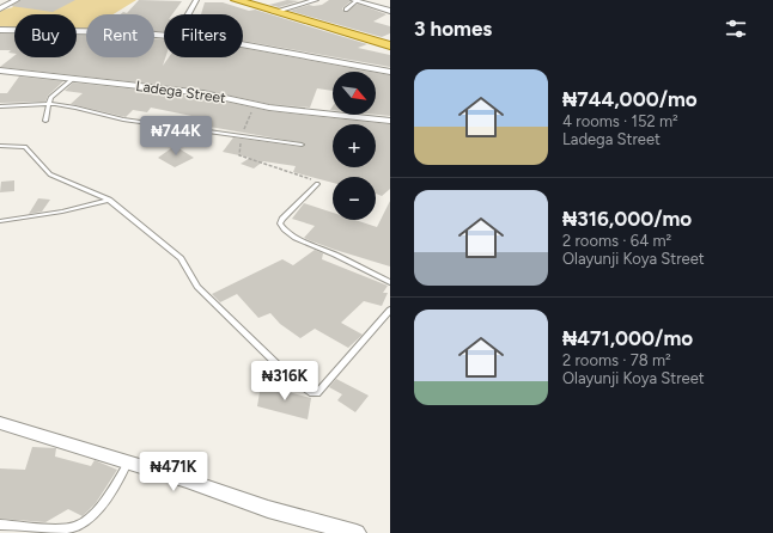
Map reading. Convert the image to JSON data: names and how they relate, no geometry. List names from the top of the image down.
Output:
{
  "streets": {
    "street": ["Ladega Street"]
  },
  "north": "bottom right",
  "page": {
    "heading": "3 homes",
    "chip": ["Buy", "Rent", "Filters"],
    "list": [
      {
        "name": "₦744,000/mo",
        "note": "4 rooms · 152 m² · Ladega Street"
      },
      {
        "name": "₦316,000/mo",
        "note": "2 rooms · 64 m² · Olayunji Koya Street"
      },
      {
        "name": "₦471,000/mo",
        "note": "2 rooms · 78 m² · Olayunji Koya Street"
      }
    ],
    "map_buttons": ["+", "−"],
    "price": ["₦744K", "₦316K", "₦471K"]
  }
}
